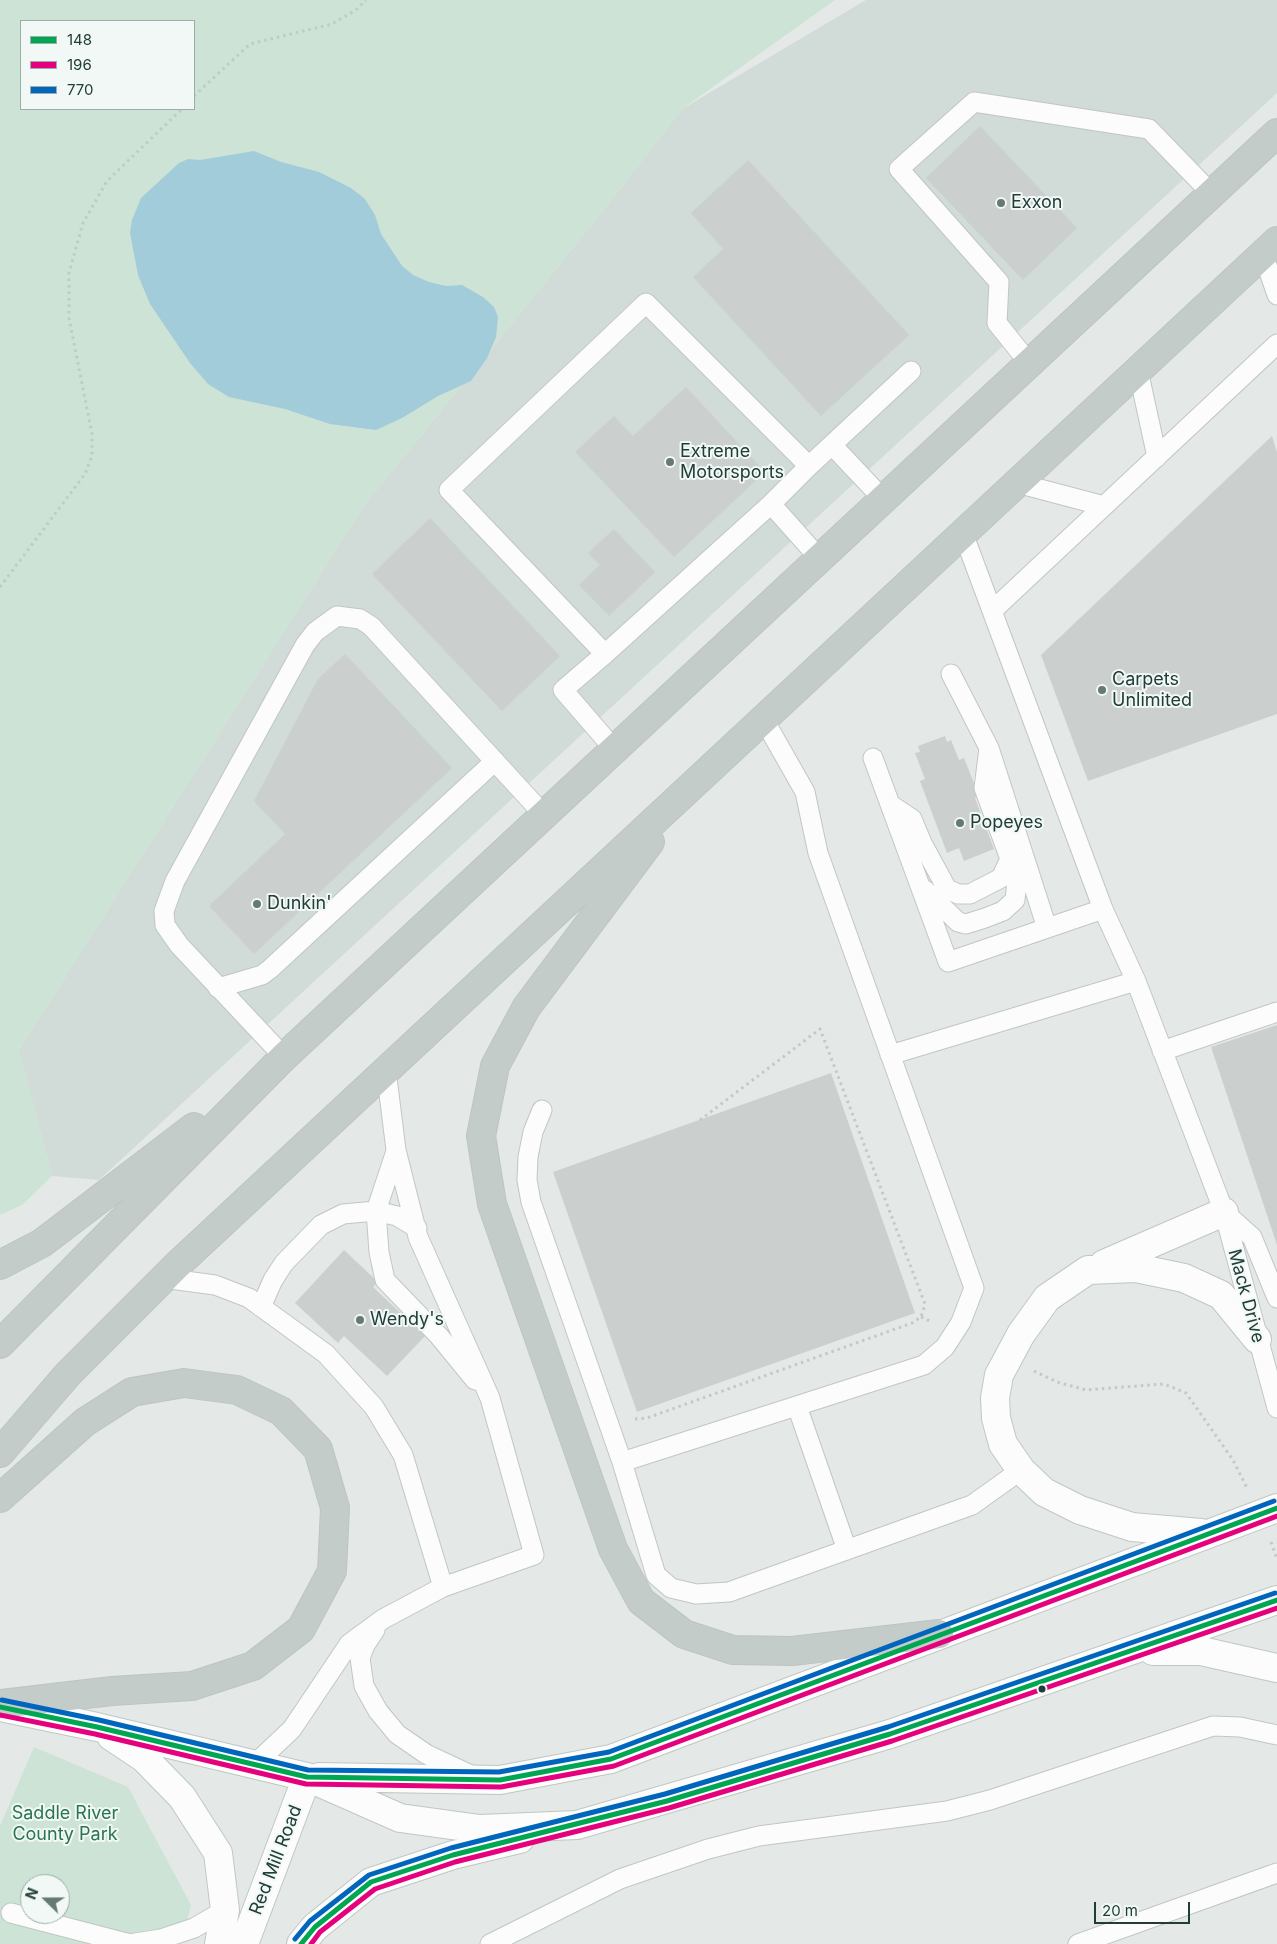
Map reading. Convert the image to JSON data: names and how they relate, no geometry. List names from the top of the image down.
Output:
{
  "streets": {
    "main road": ["Red Mill Road"],
    "lane": ["Mack Drive"]
  },
  "parks": ["Saddle River County Park"],
  "places": [
    "Exxon",
    "Extreme Motorsports",
    "Carpets Unlimited",
    "Popeyes",
    "Dunkin'",
    "Wendy's"
  ],
  "lines": ["transit line 770", "transit line 148", "transit line 196"],
  "legend": ["148", "196", "770"],
  "scale_bar": "20 m",
  "north": "left"
}
